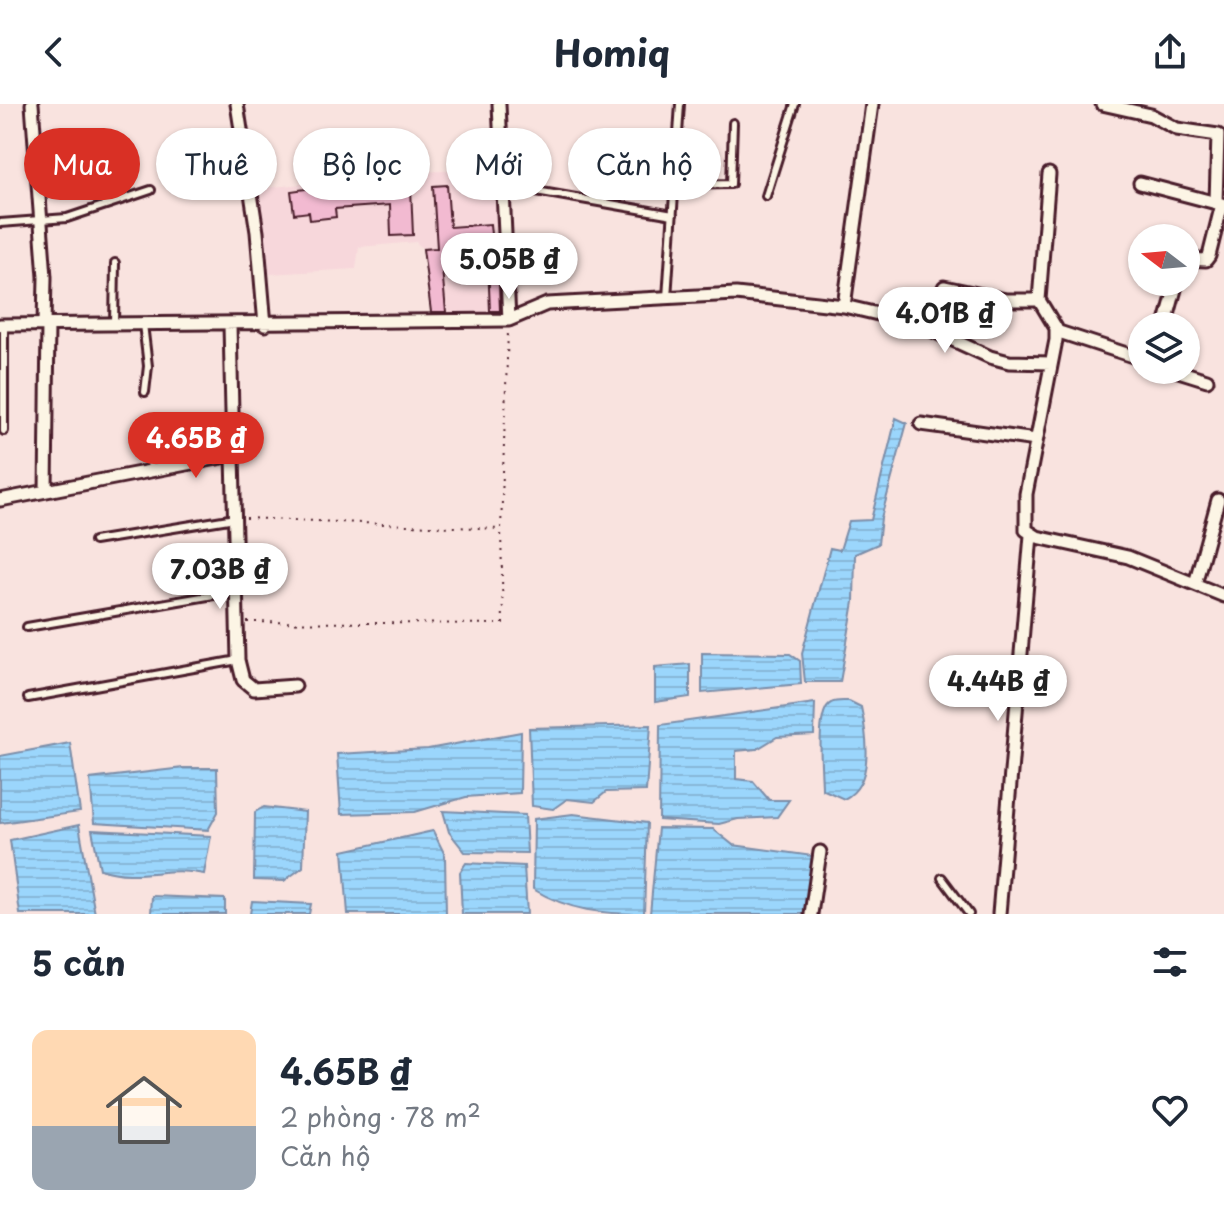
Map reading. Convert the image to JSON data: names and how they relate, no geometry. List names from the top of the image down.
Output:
{
  "north": "left",
  "page": {
    "header": "Homiq",
    "chip": [
      "Mua",
      "Thuê",
      "Bộ lọc",
      "Mới",
      "Căn hộ"
    ],
    "price": [
      "5.05B ₫",
      "4.01B ₫",
      "4.65B ₫",
      "7.03B ₫",
      "4.44B ₫"
    ],
    "heading": "5 căn",
    "list": [
      {
        "name": "4.65B ₫",
        "note": "2 phòng · 78 m² · Căn hộ"
      }
    ]
  }
}
